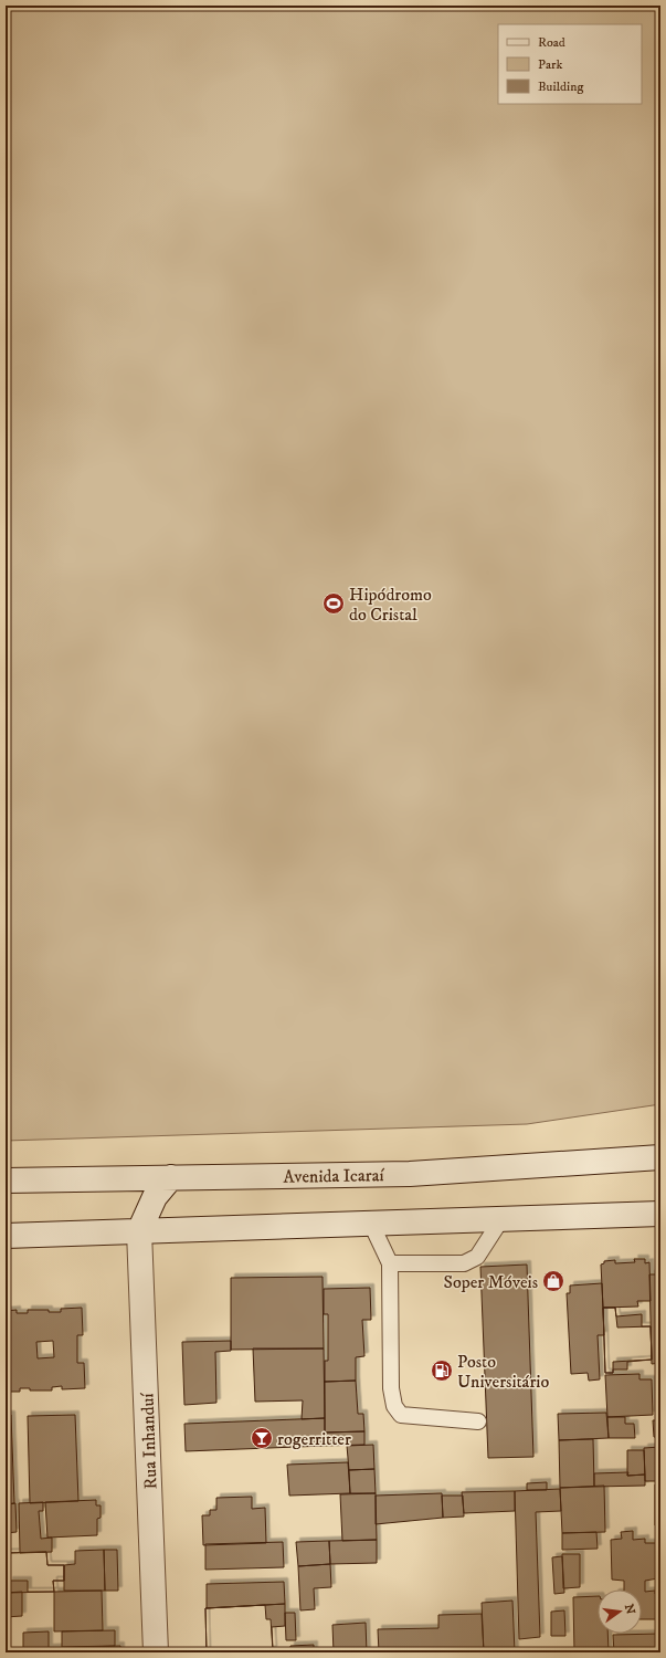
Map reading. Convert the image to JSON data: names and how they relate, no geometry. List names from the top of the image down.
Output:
{
  "streets": {
    "main road": ["Avenida Icaraí", "Rua Inhanduí"]
  },
  "places": {
    "sports": ["Hipódromo do Cristal"],
    "shop": ["Soper Móveis"],
    "fuel station": ["Posto Universitário"],
    "bar": ["rogerritter"]
  },
  "legend": ["Road", "Park", "Building"],
  "north": "right"
}
